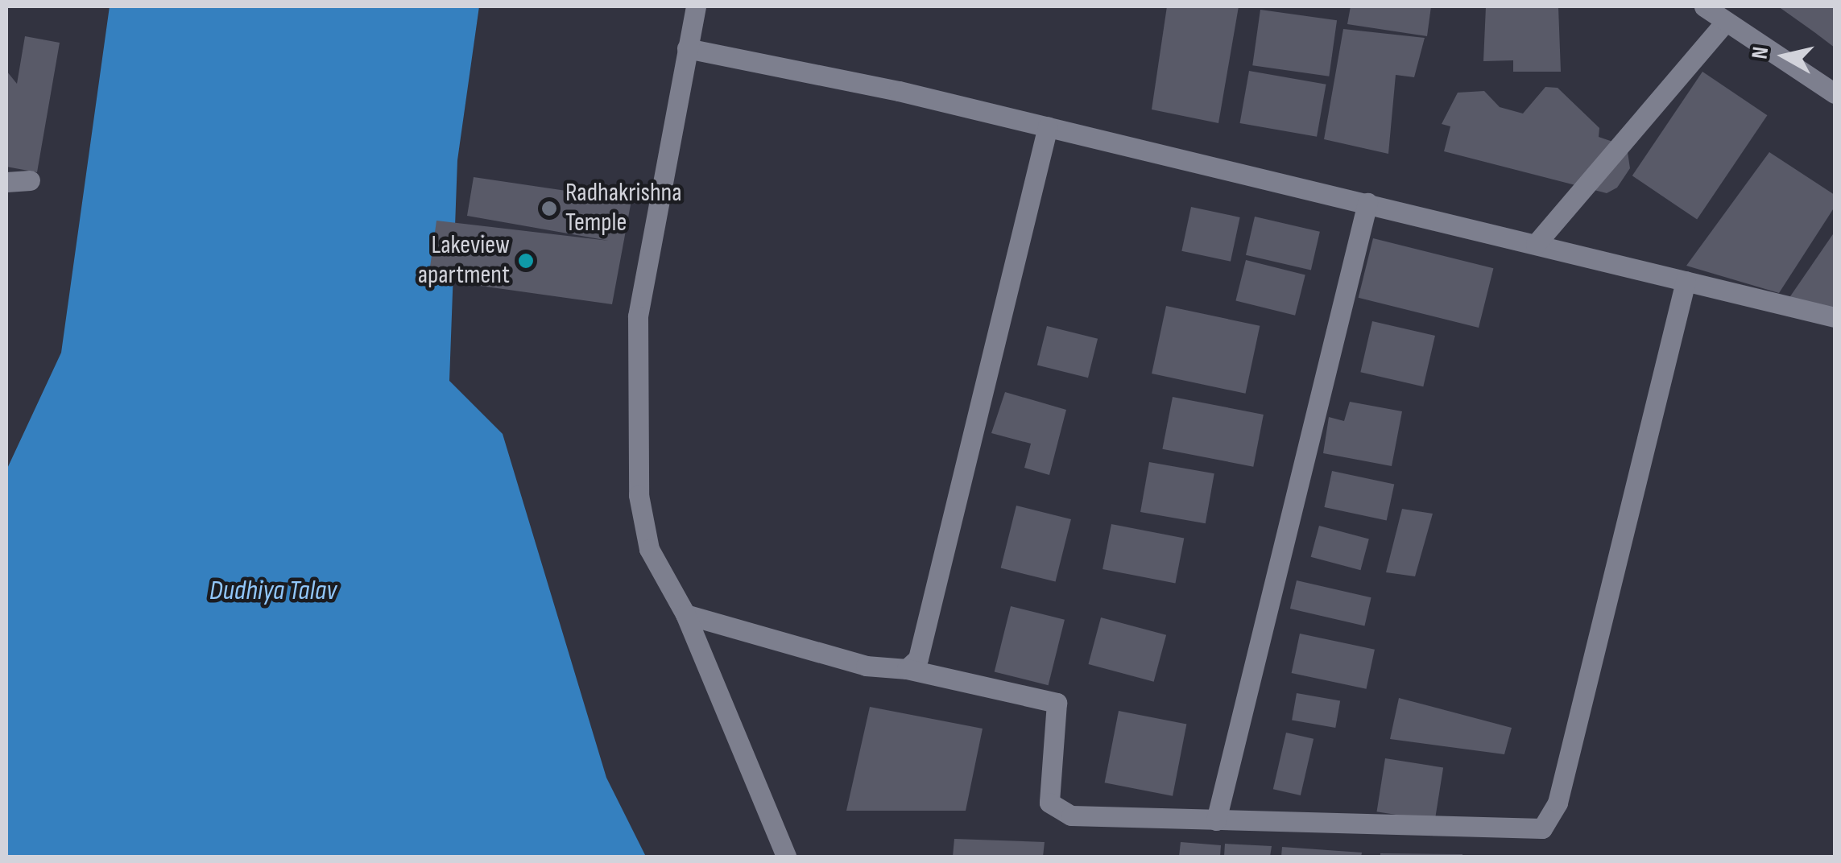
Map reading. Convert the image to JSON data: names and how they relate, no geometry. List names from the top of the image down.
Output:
{
  "water": ["Dudhiya Talav"],
  "places": ["Radhakrishna Temple", "Lakeview apartment"],
  "north": "left"
}
